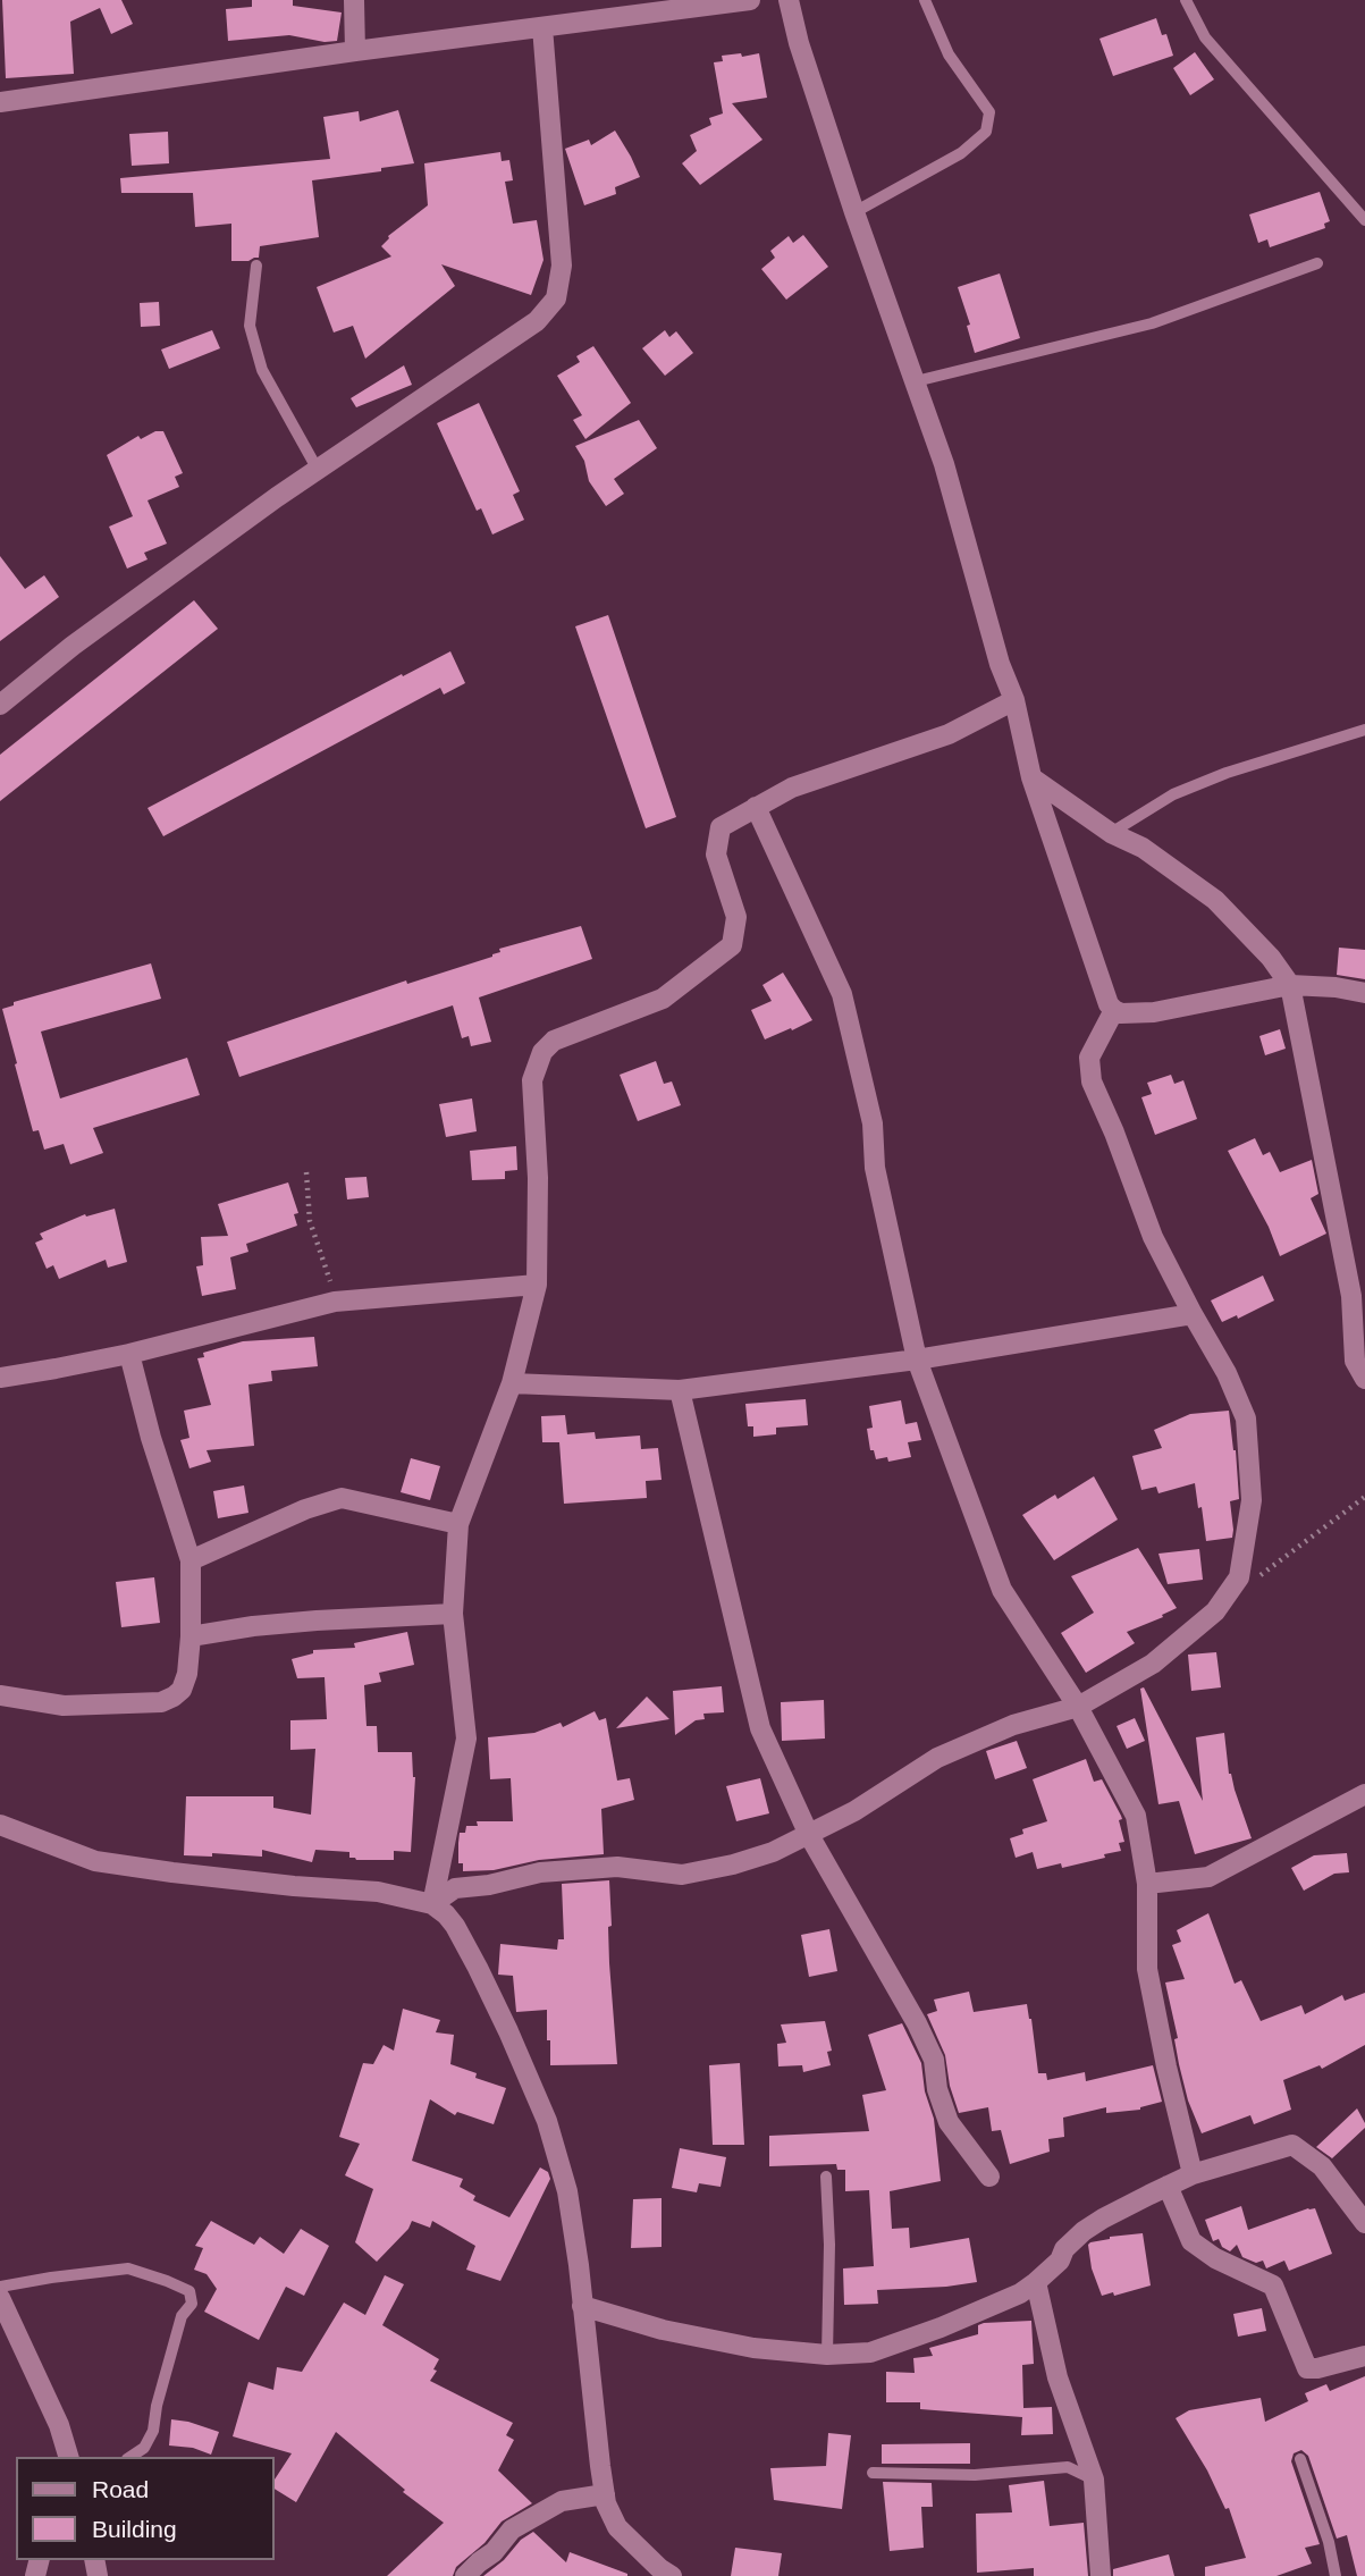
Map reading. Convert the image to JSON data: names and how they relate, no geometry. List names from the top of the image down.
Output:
{
  "legend": ["Road", "Building"]
}
